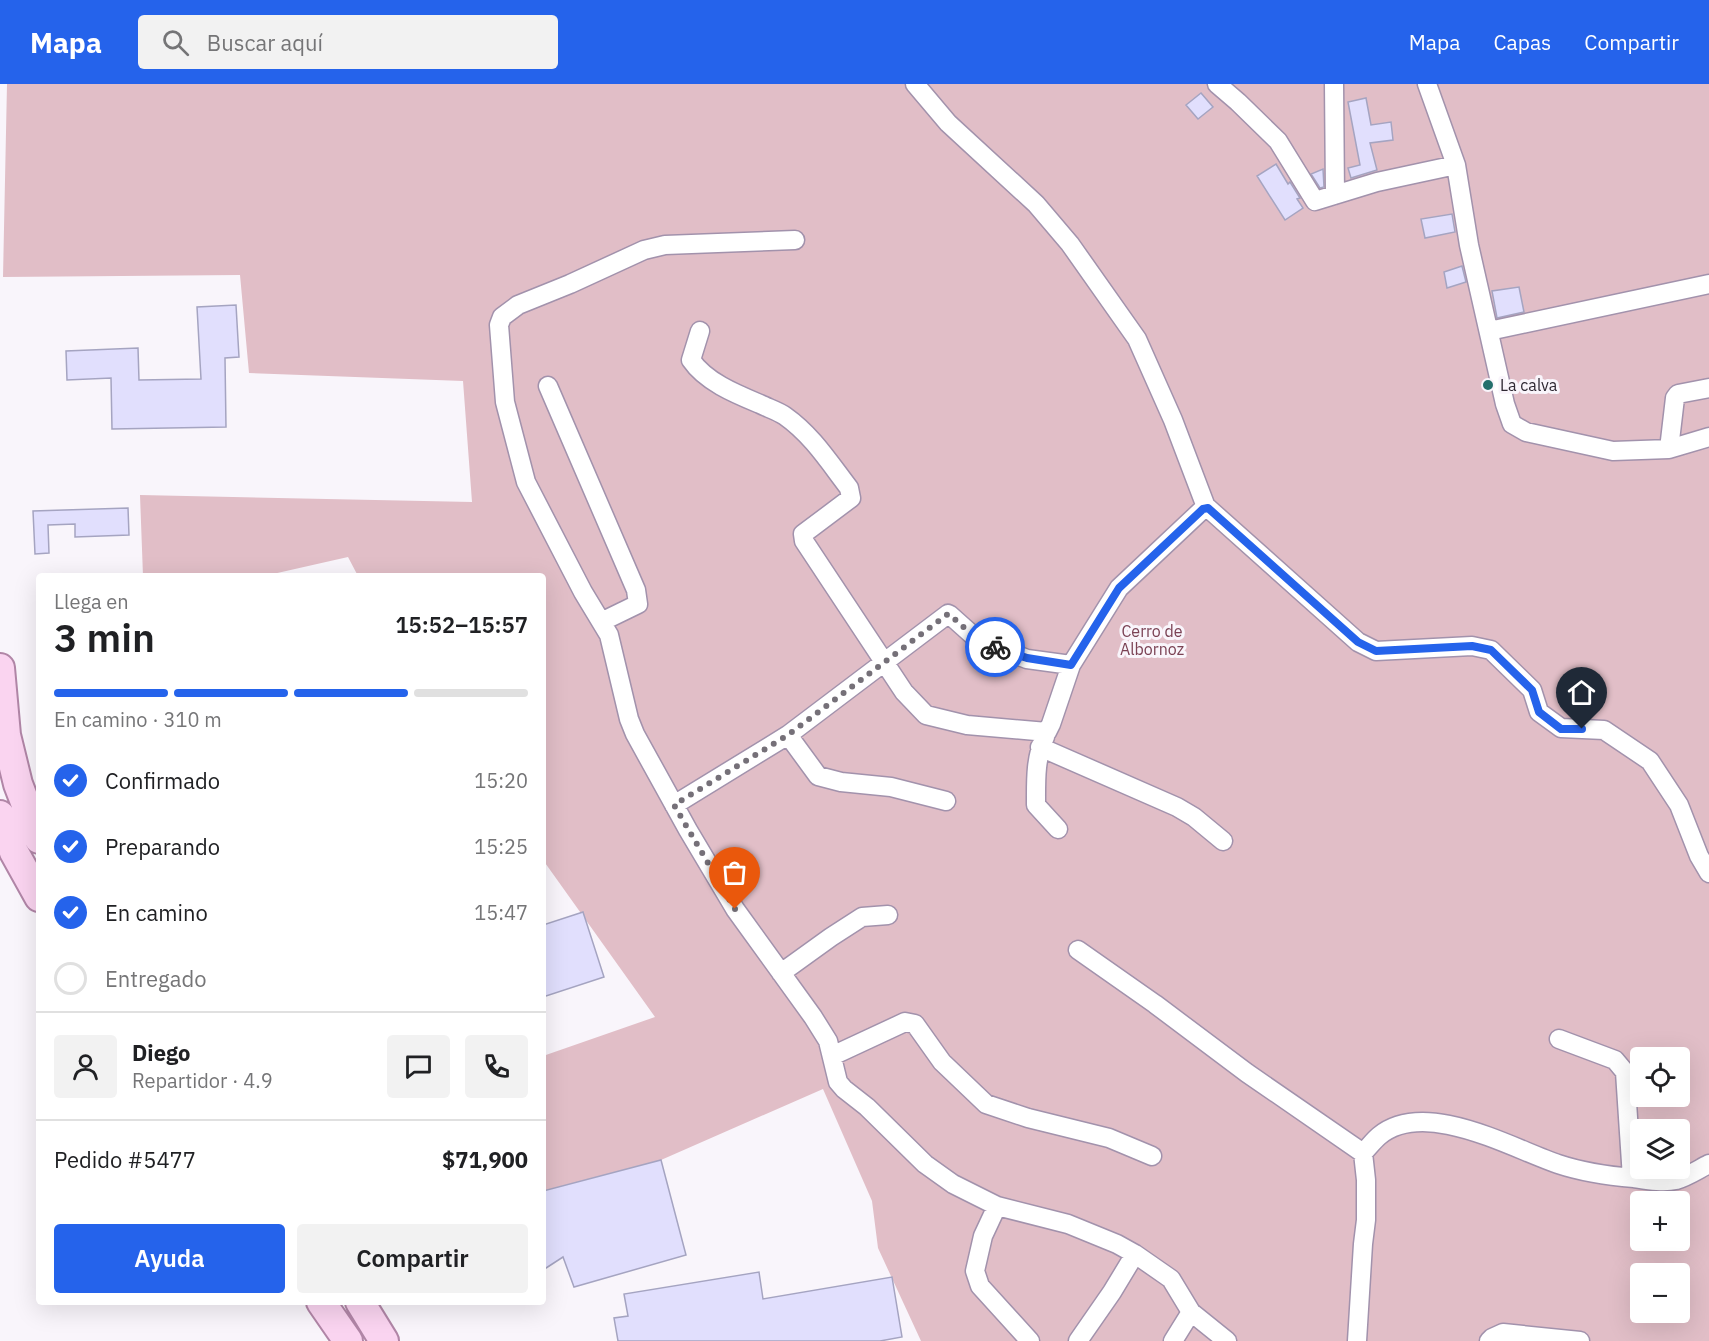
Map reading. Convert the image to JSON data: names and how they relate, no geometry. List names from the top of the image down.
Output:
{
  "parks": ["Cerro de Albornoz"],
  "places": ["La calva"],
  "page": {
    "header": "Mapa",
    "search": "Buscar aquí",
    "nav": ["Mapa", "Capas", "Compartir"],
    "heading": ["3 min", "Llega en", "15:52–15:57"],
    "panel": [
      "Diego",
      "Repartidor · 4.9",
      "Pedido #5477",
      "$71,900"
    ],
    "bar": "En camino · 310 m",
    "list": [
      ["Confirmado", "15:20"],
      ["Preparando", "15:25"],
      ["En camino", "15:47"],
      "Entregado"
    ],
    "map_buttons": ["+", "−"],
    "buttons": ["Ayuda", "Compartir"]
  }
}
